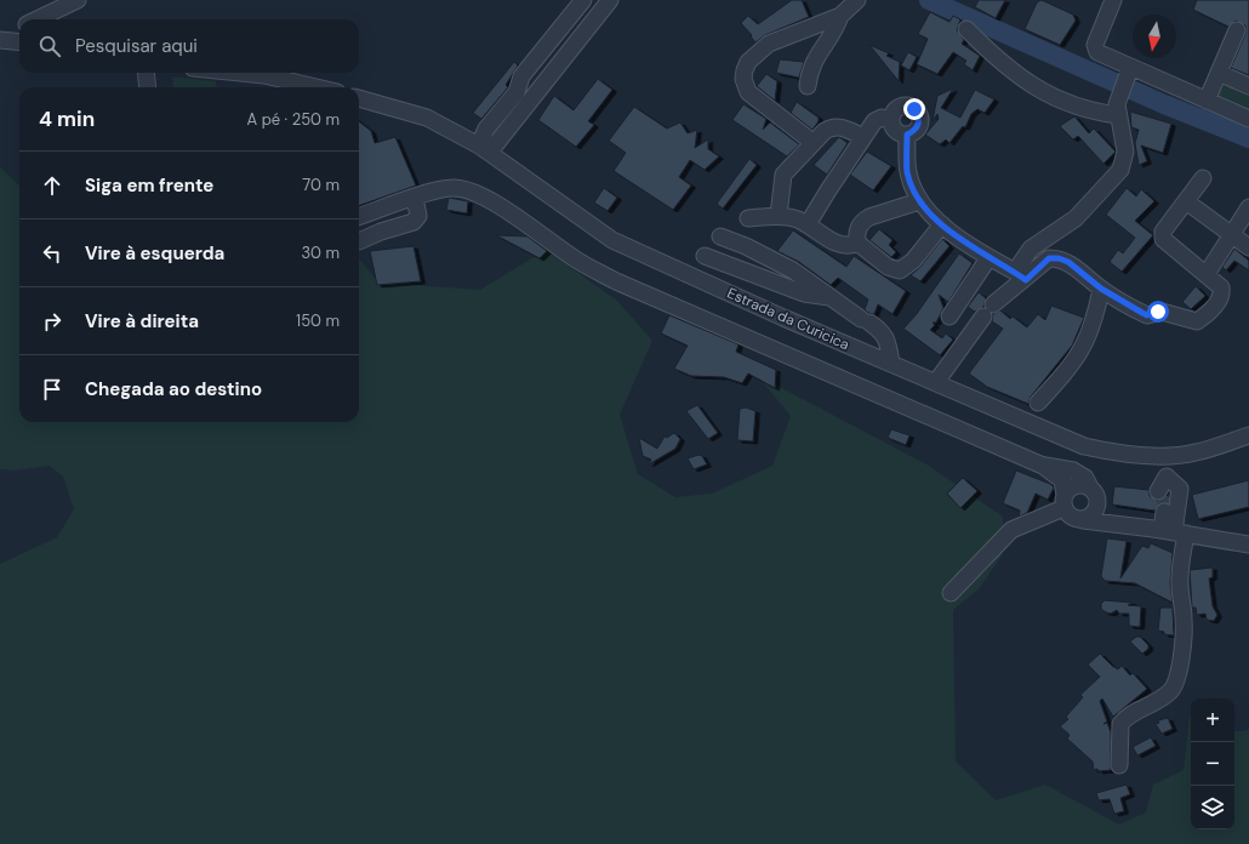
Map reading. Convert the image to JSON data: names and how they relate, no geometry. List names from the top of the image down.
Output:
{
  "streets": {
    "street": ["Estrada da Curicica"]
  },
  "north": "bottom",
  "page": {
    "search": "Pesquisar aqui",
    "heading": ["4 min", "A pé · 250 m"],
    "list": [
      ["Siga em frente", "70 m"],
      ["Vire à esquerda", "30 m"],
      ["Vire à direita", "150 m"],
      "Chegada ao destino"
    ],
    "map_buttons": ["+", "−"]
  }
}
